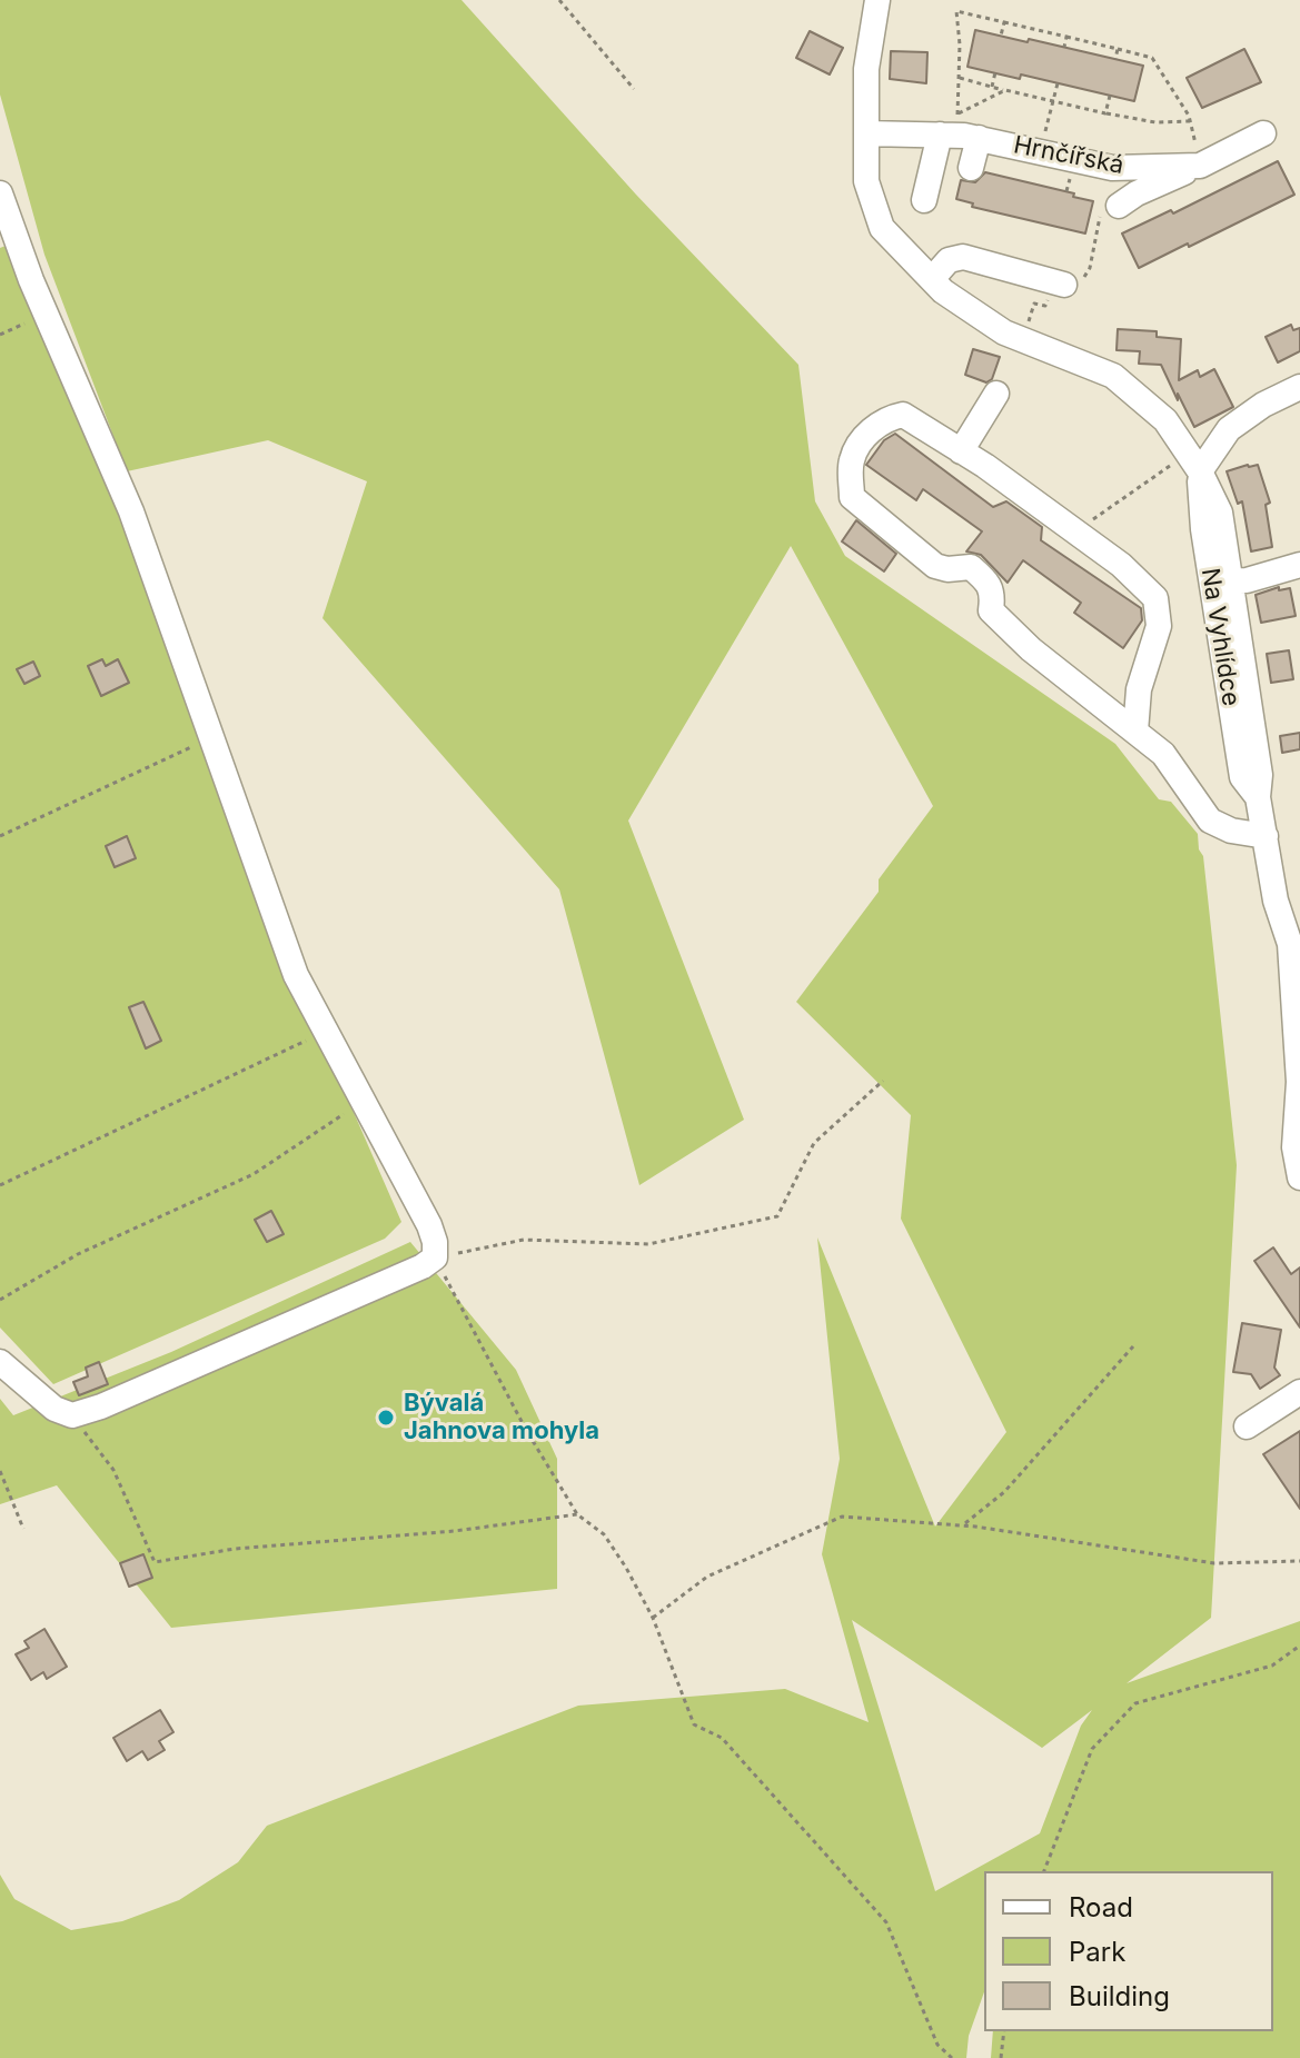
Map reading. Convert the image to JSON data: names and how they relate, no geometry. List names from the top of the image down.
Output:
{
  "streets": {
    "street": ["Hrnčířská", "Na Vyhlídce"]
  },
  "crossings": [
    ["Hrnčířská", "Na Vyhlídce"]
  ],
  "places": ["Bývalá Jahnova mohyla"],
  "legend": ["Road", "Park", "Building"]
}
